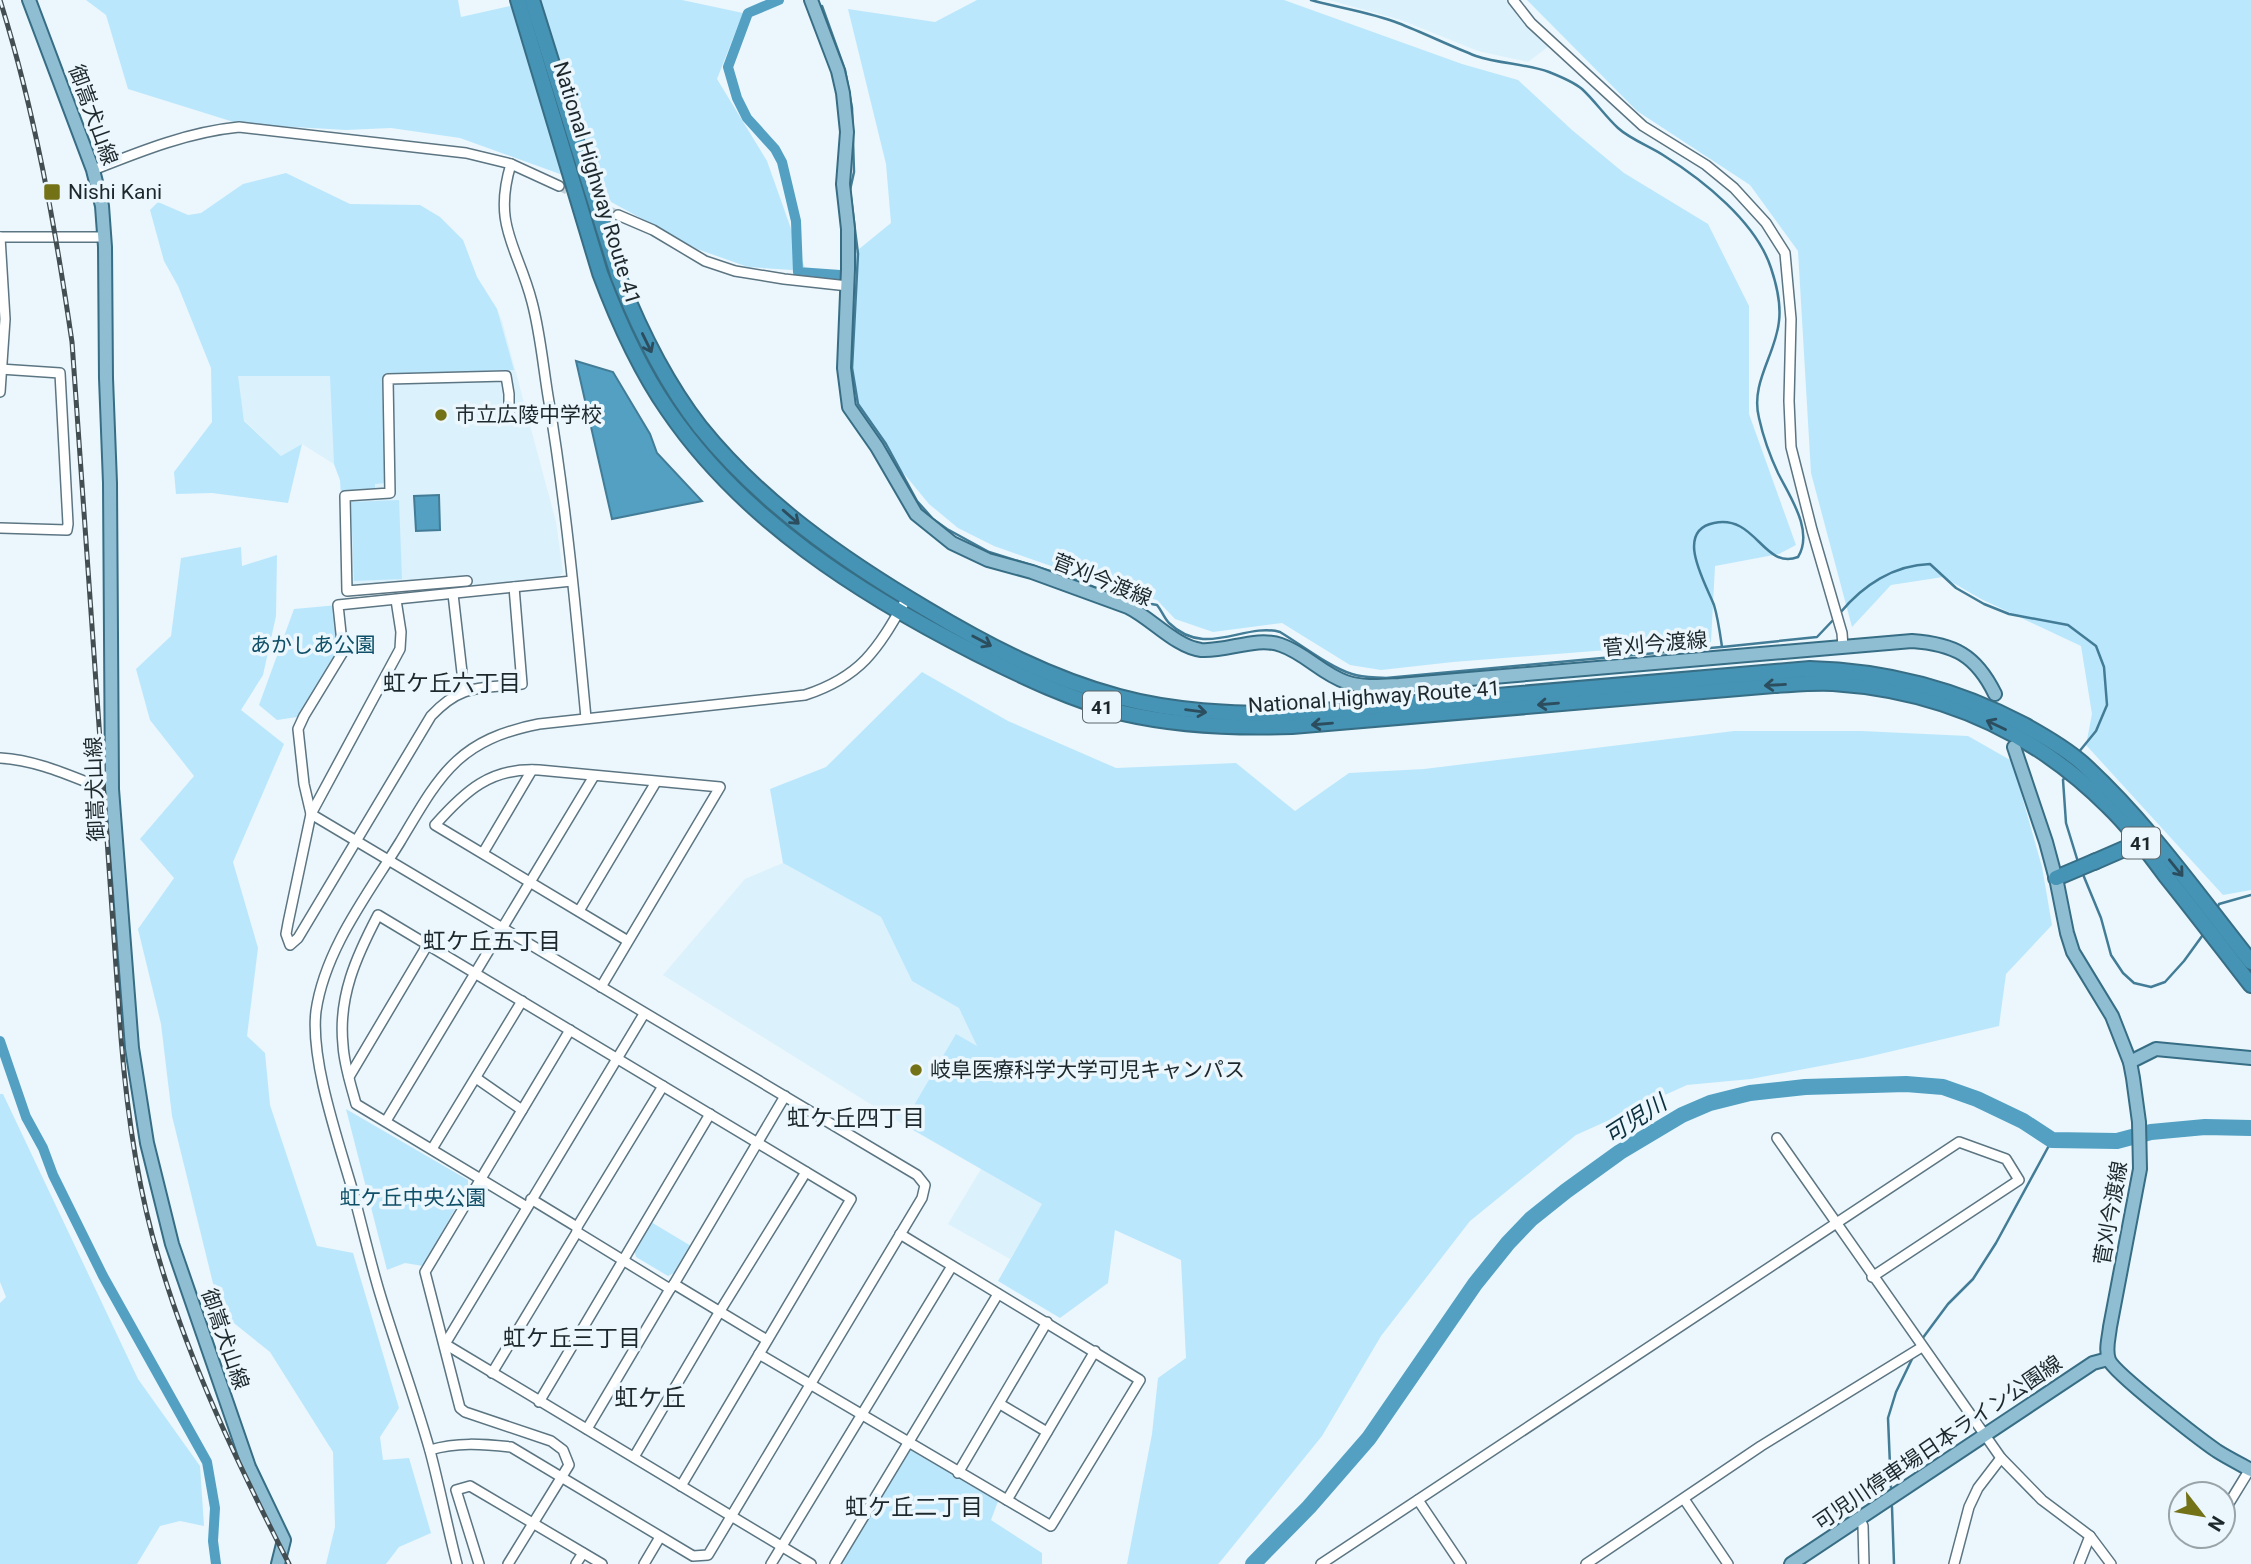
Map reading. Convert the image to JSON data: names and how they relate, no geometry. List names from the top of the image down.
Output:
{
  "streets": {
    "highway": ["National Highway Route 41", "41"],
    "main road": ["御嵩犬山線", "菅刈今渡線", "可児川停車場日本ライン公園線"]
  },
  "crossings": [
    ["菅刈今渡線", "可児川停車場日本ライン公園線"]
  ],
  "districts": [
    "虹ケ丘六丁目",
    "虹ケ丘五丁目",
    "虹ケ丘四丁目",
    "虹ケ丘三丁目",
    "虹ケ丘",
    "虹ケ丘二丁目"
  ],
  "water": ["可児川"],
  "parks": ["あかしあ公園", "虹ケ丘中央公園"],
  "places": {
    "transit": ["Nishi Kani"],
    "other": ["市立広陵中学校", "岐阜医療科学大学可児キャンパス"]
  },
  "north": "bottom right"
}
